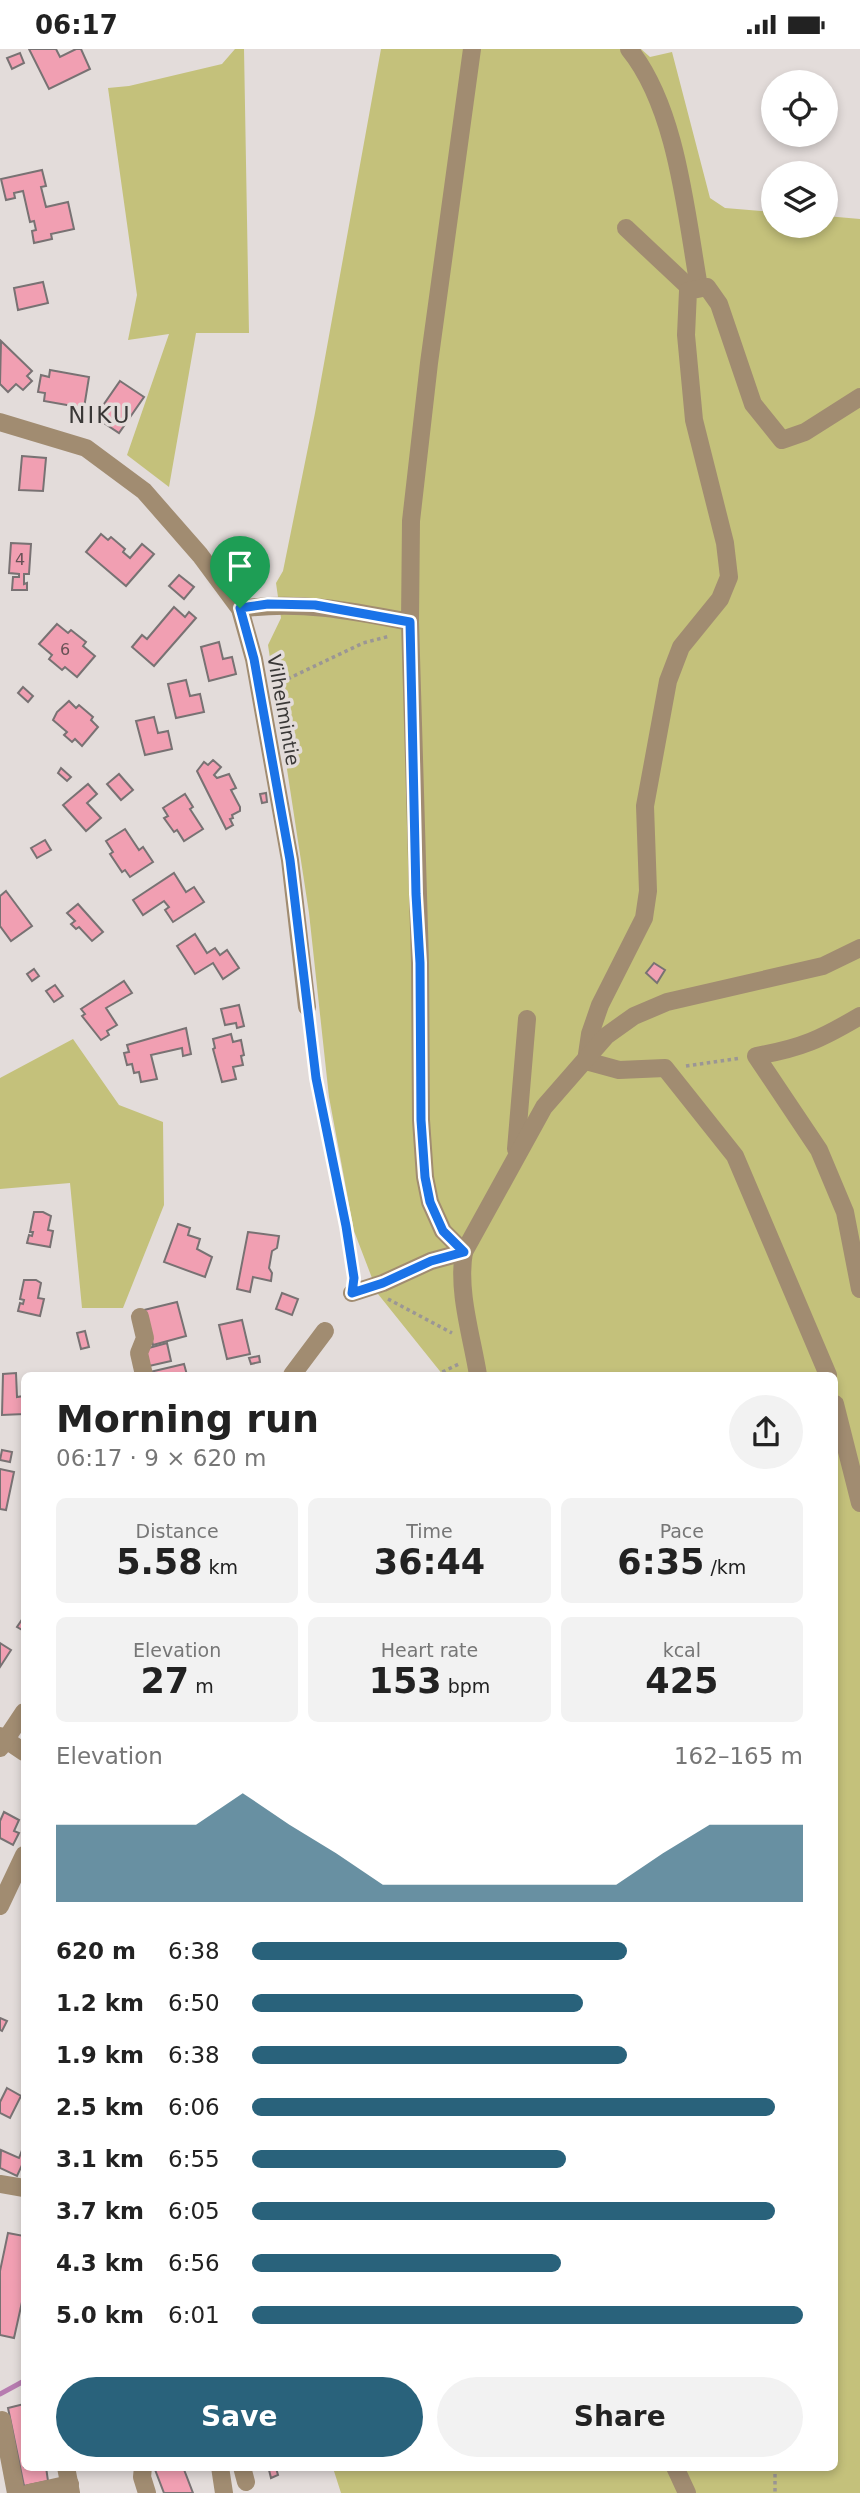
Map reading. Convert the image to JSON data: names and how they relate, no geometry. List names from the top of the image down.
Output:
{
  "streets": {
    "street": ["Vilhelmintie"]
  },
  "districts": ["NIKU"],
  "house_numbers": ["4", "6"],
  "page": {
    "status": "06:17",
    "heading": ["Morning run", "06:17 · 9 × 620 m"],
    "stats": [
      ["Distance", "5.58 km"],
      ["Time", "36:44"],
      ["Pace", "6:35 /km"],
      ["Elevation", "27 m"],
      ["Heart rate", "153 bpm"],
      ["kcal", "425"]
    ],
    "chart": ["Elevation", "162–165 m"],
    "list": [
      {
        "name": "620 m",
        "note": "6:38"
      },
      {
        "name": "1.2 km",
        "note": "6:50"
      },
      {
        "name": "1.9 km",
        "note": "6:38"
      },
      {
        "name": "2.5 km",
        "note": "6:06"
      },
      {
        "name": "3.1 km",
        "note": "6:55"
      },
      {
        "name": "3.7 km",
        "note": "6:05"
      },
      {
        "name": "4.3 km",
        "note": "6:56"
      },
      {
        "name": "5.0 km",
        "note": "6:01"
      }
    ],
    "buttons": ["Save", "Share"]
  }
}
